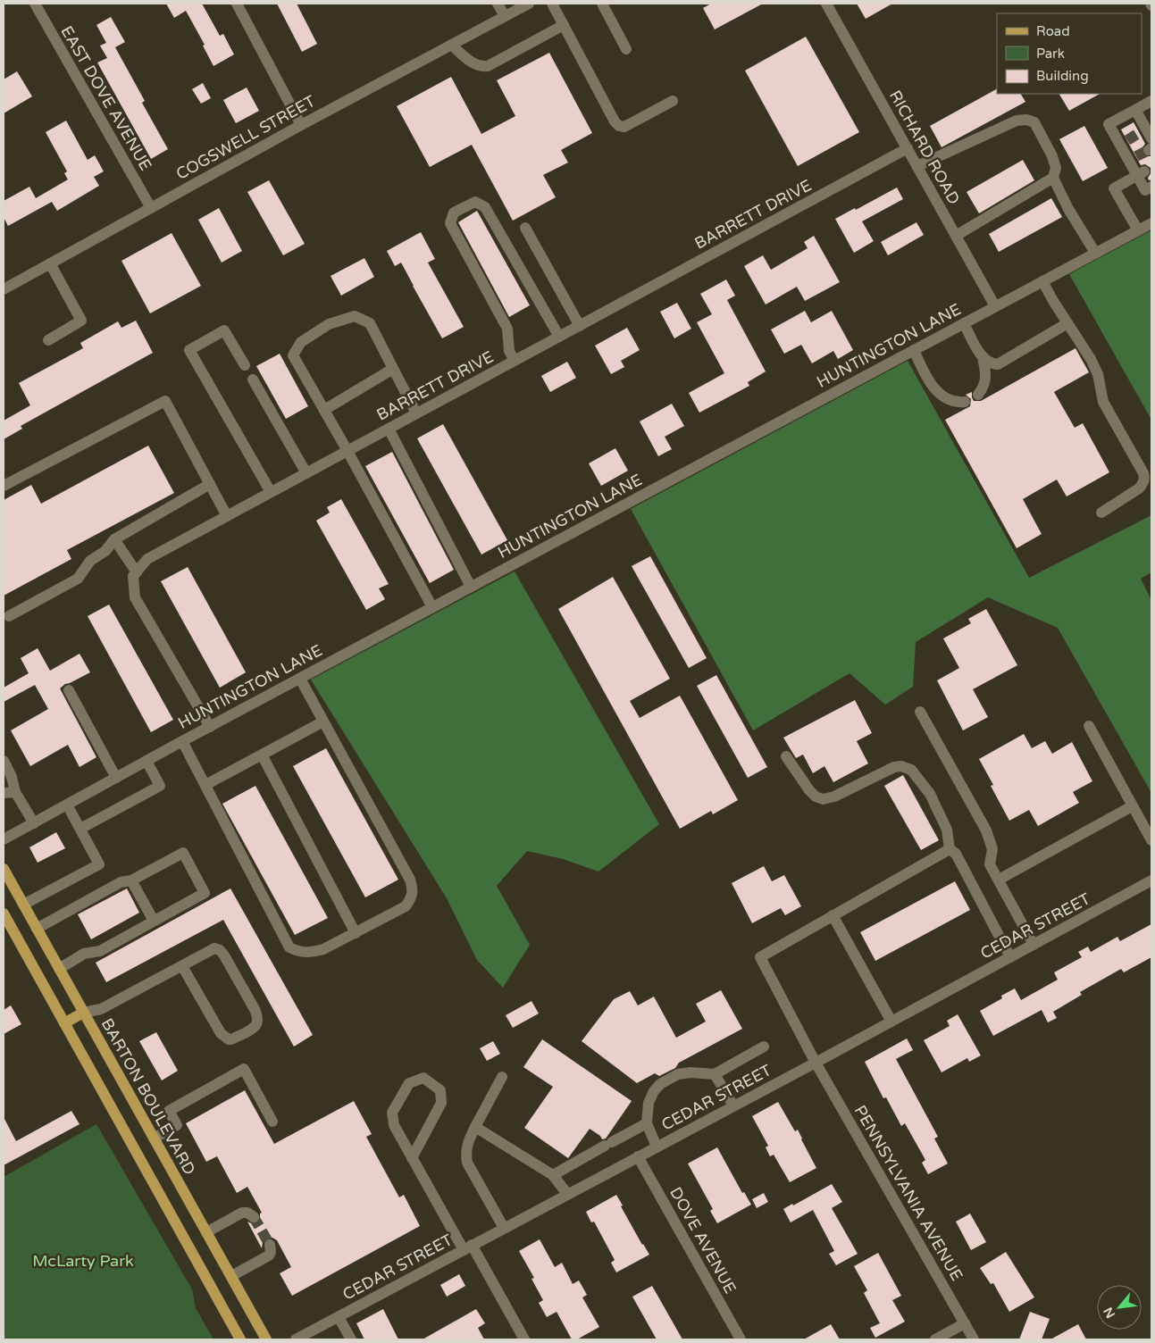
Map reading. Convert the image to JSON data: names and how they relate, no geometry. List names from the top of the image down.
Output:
{
  "streets": {
    "main road": ["BARTON BOULEVARD"],
    "street": [
      "EAST DOVE AVENUE",
      "COGSWELL STREET",
      "RICHARD ROAD",
      "BARRETT DRIVE",
      "HUNTINGTON LANE",
      "CEDAR STREET",
      "PENNSYLVANIA AVENUE",
      "DOVE AVENUE"
    ]
  },
  "crossings": [
    ["EAST DOVE AVENUE", "COGSWELL STREET"],
    ["RICHARD ROAD", "BARRETT DRIVE"],
    ["RICHARD ROAD", "HUNTINGTON LANE"],
    ["CEDAR STREET", "PENNSYLVANIA AVENUE"],
    ["CEDAR STREET", "DOVE AVENUE"]
  ],
  "parks": ["McLarty Park"],
  "legend": ["Road", "Park", "Building"],
  "north": "bottom left"
}
